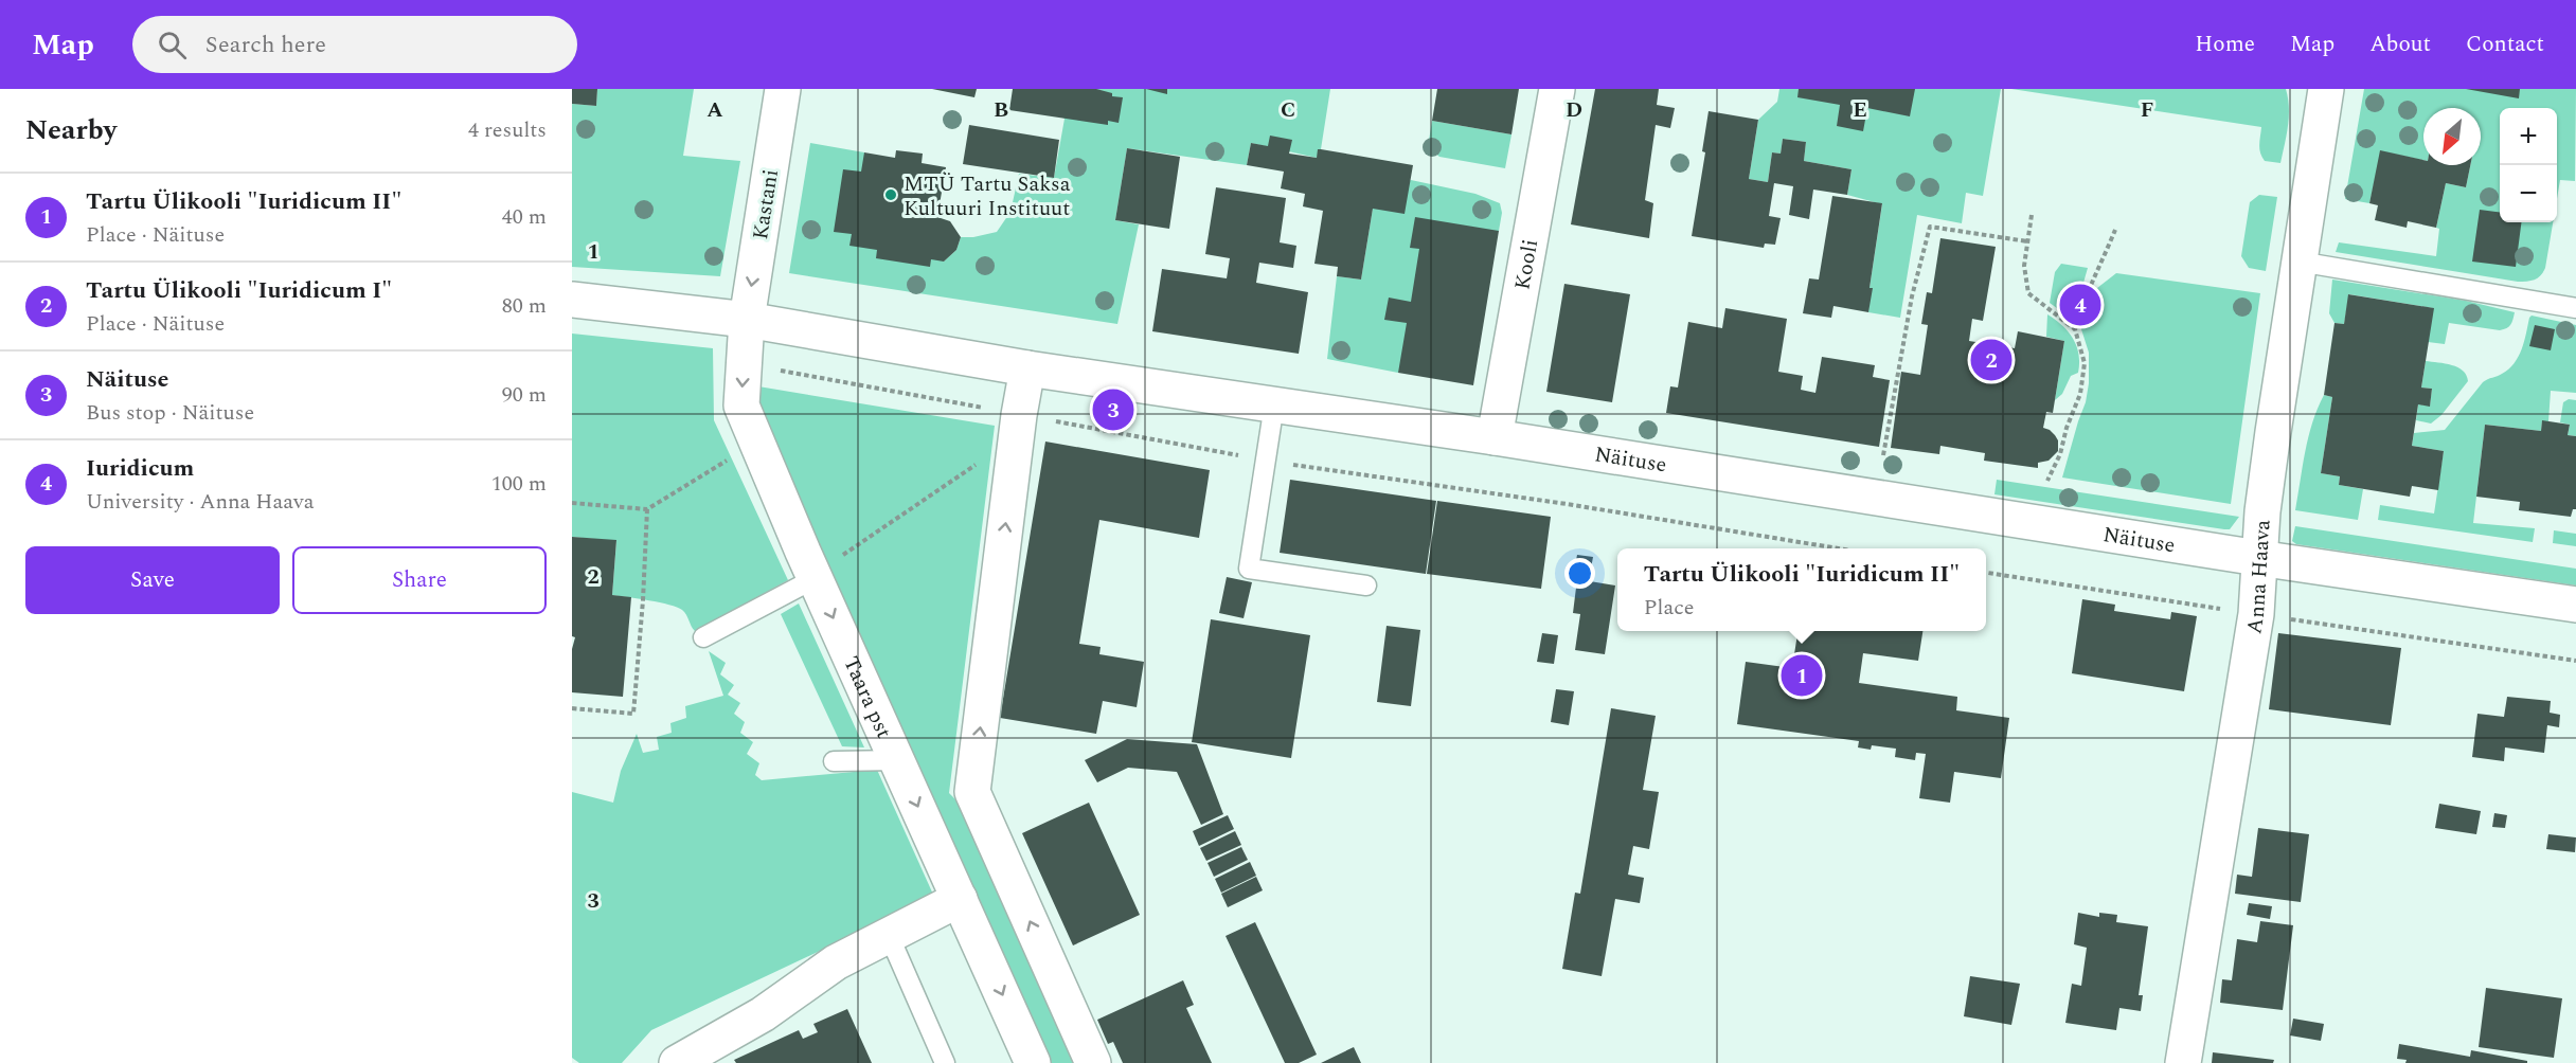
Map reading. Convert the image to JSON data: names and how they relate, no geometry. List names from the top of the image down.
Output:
{
  "streets": {
    "street": [
      "Kastani",
      "Kooli",
      "Näituse",
      "Anna Haava",
      "Taara pst"
    ]
  },
  "crossings": [
    ["Kastani", "Näituse"],
    ["Kastani", "Taara pst"],
    ["Kooli", "Näituse"],
    ["Näituse", "Anna Haava"],
    ["Näituse", "Taara pst"]
  ],
  "one_way": ["Kastani"],
  "places": ["MTÜ Tartu Saksa Kultuuri Instituut"],
  "north": "bottom left",
  "page": {
    "header": "Map",
    "search": "Search here",
    "nav": [
      "Home",
      "Map",
      "About",
      "Contact"
    ],
    "heading": ["Nearby", "4 results"],
    "map_buttons": ["+", "−"],
    "list": [
      {
        "mark": "1",
        "name": "Tartu Ülikooli \"Iuridicum II\"",
        "note": "Place · Näituse",
        "value": "40 m"
      },
      {
        "mark": "2",
        "name": "Tartu Ülikooli \"Iuridicum I\"",
        "note": "Place · Näituse",
        "value": "80 m"
      },
      {
        "mark": "3",
        "name": "Näituse",
        "note": "Bus stop · Näituse",
        "value": "90 m"
      },
      {
        "mark": "4",
        "name": "Iuridicum",
        "note": "University · Anna Haava",
        "value": "100 m"
      }
    ],
    "pins": [
      "4",
      "2",
      "3",
      "1"
    ],
    "buttons": ["Save", "Share"],
    "popup": ["Tartu Ülikooli \"Iuridicum II\"", "Place"]
  },
  "grid": {
    "columns": [
      "A",
      "B",
      "C",
      "D",
      "E",
      "F"
    ],
    "rows": ["1", "2", "3"]
  }
}
